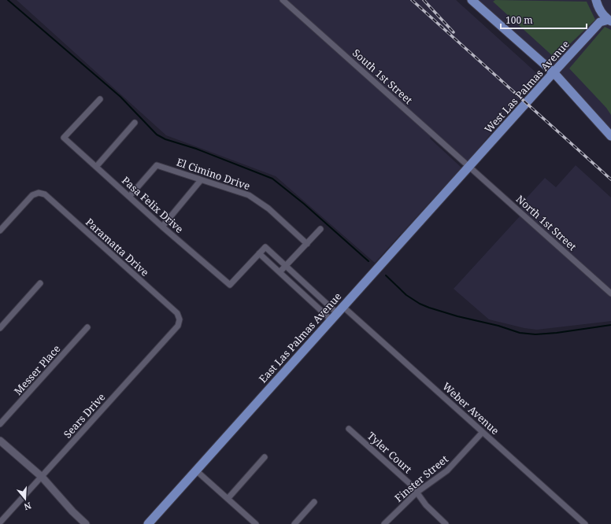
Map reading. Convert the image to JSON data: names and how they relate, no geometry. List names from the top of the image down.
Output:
{
  "streets": {
    "main road": ["West Las Palmas Avenue", "East Las Palmas Avenue"],
    "street": [
      "South 1st Street",
      "El Cimino Drive",
      "Pasa Felix Drive",
      "North 1st Street",
      "Paramatta Drive",
      "Messer Place",
      "Weber Avenue",
      "Sears Drive",
      "Tyler Court",
      "Finster Street"
    ]
  },
  "crossings": [
    ["South 1st Street", "West Las Palmas Avenue"],
    ["South 1st Street", "North 1st Street"],
    ["South 1st Street", "East Las Palmas Avenue"],
    ["West Las Palmas Avenue", "North 1st Street"],
    ["West Las Palmas Avenue", "East Las Palmas Avenue"],
    ["El Cimino Drive", "Pasa Felix Drive"],
    ["North 1st Street", "East Las Palmas Avenue"],
    ["Paramatta Drive", "Sears Drive"],
    ["East Las Palmas Avenue", "Weber Avenue"],
    ["Weber Avenue", "Finster Street"],
    ["Tyler Court", "Finster Street"]
  ],
  "scale_bar": "100 m",
  "north": "bottom"
}
